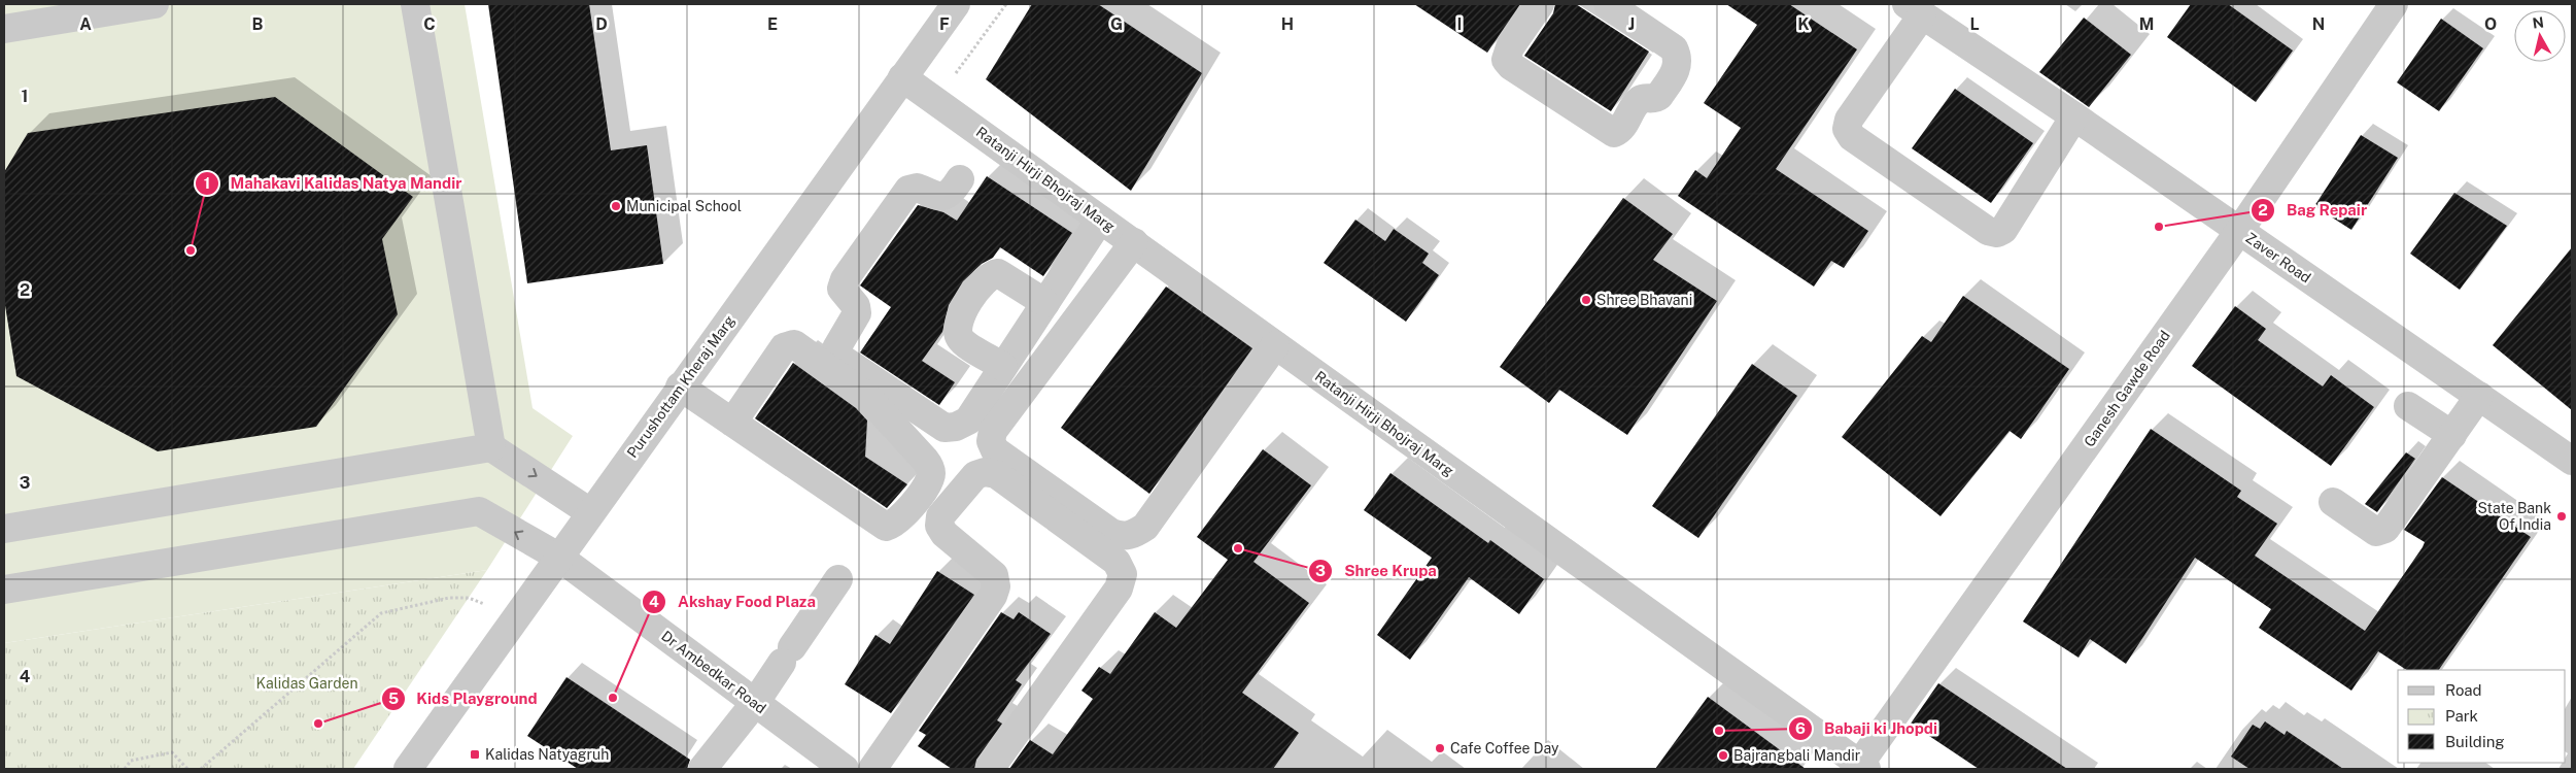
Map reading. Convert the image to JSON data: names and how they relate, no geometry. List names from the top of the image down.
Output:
{
  "streets": {
    "street": [
      "Ratanji Hirji Bhojraj Marg",
      "Zaver Road",
      "Purushottam Kheraj Marg",
      "Ganesh Gawde Road",
      "Dr Ambedkar Road"
    ]
  },
  "crossings": [
    ["Ratanji Hirji Bhojraj Marg", "Purushottam Kheraj Marg"],
    ["Ratanji Hirji Bhojraj Marg", "Ganesh Gawde Road"],
    ["Zaver Road", "Ganesh Gawde Road"],
    ["Purushottam Kheraj Marg", "Dr Ambedkar Road"]
  ],
  "parks": ["Kalidas Garden"],
  "places": {
    "other": [
      "Municipal School",
      "Bag Repair",
      "Mahakavi Kalidas Natya Mandir",
      "Shree Bhavani",
      "State Bank Of India",
      "Shree Krupa",
      "Akshay Food Plaza",
      "Kids Playground",
      "Babaji ki Jhopdi",
      "Cafe Coffee Day",
      "Bajrangbali Mandir"
    ],
    "transit": ["Kalidas Natyagruh"]
  },
  "legend": ["Road", "Park", "Building"],
  "north": "top",
  "grid": {
    "columns": [
      "A",
      "B",
      "C",
      "D",
      "E",
      "F",
      "G",
      "H",
      "I",
      "J",
      "K",
      "L",
      "M",
      "N",
      "O"
    ],
    "rows": [
      "1",
      "2",
      "3",
      "4"
    ]
  }
}
